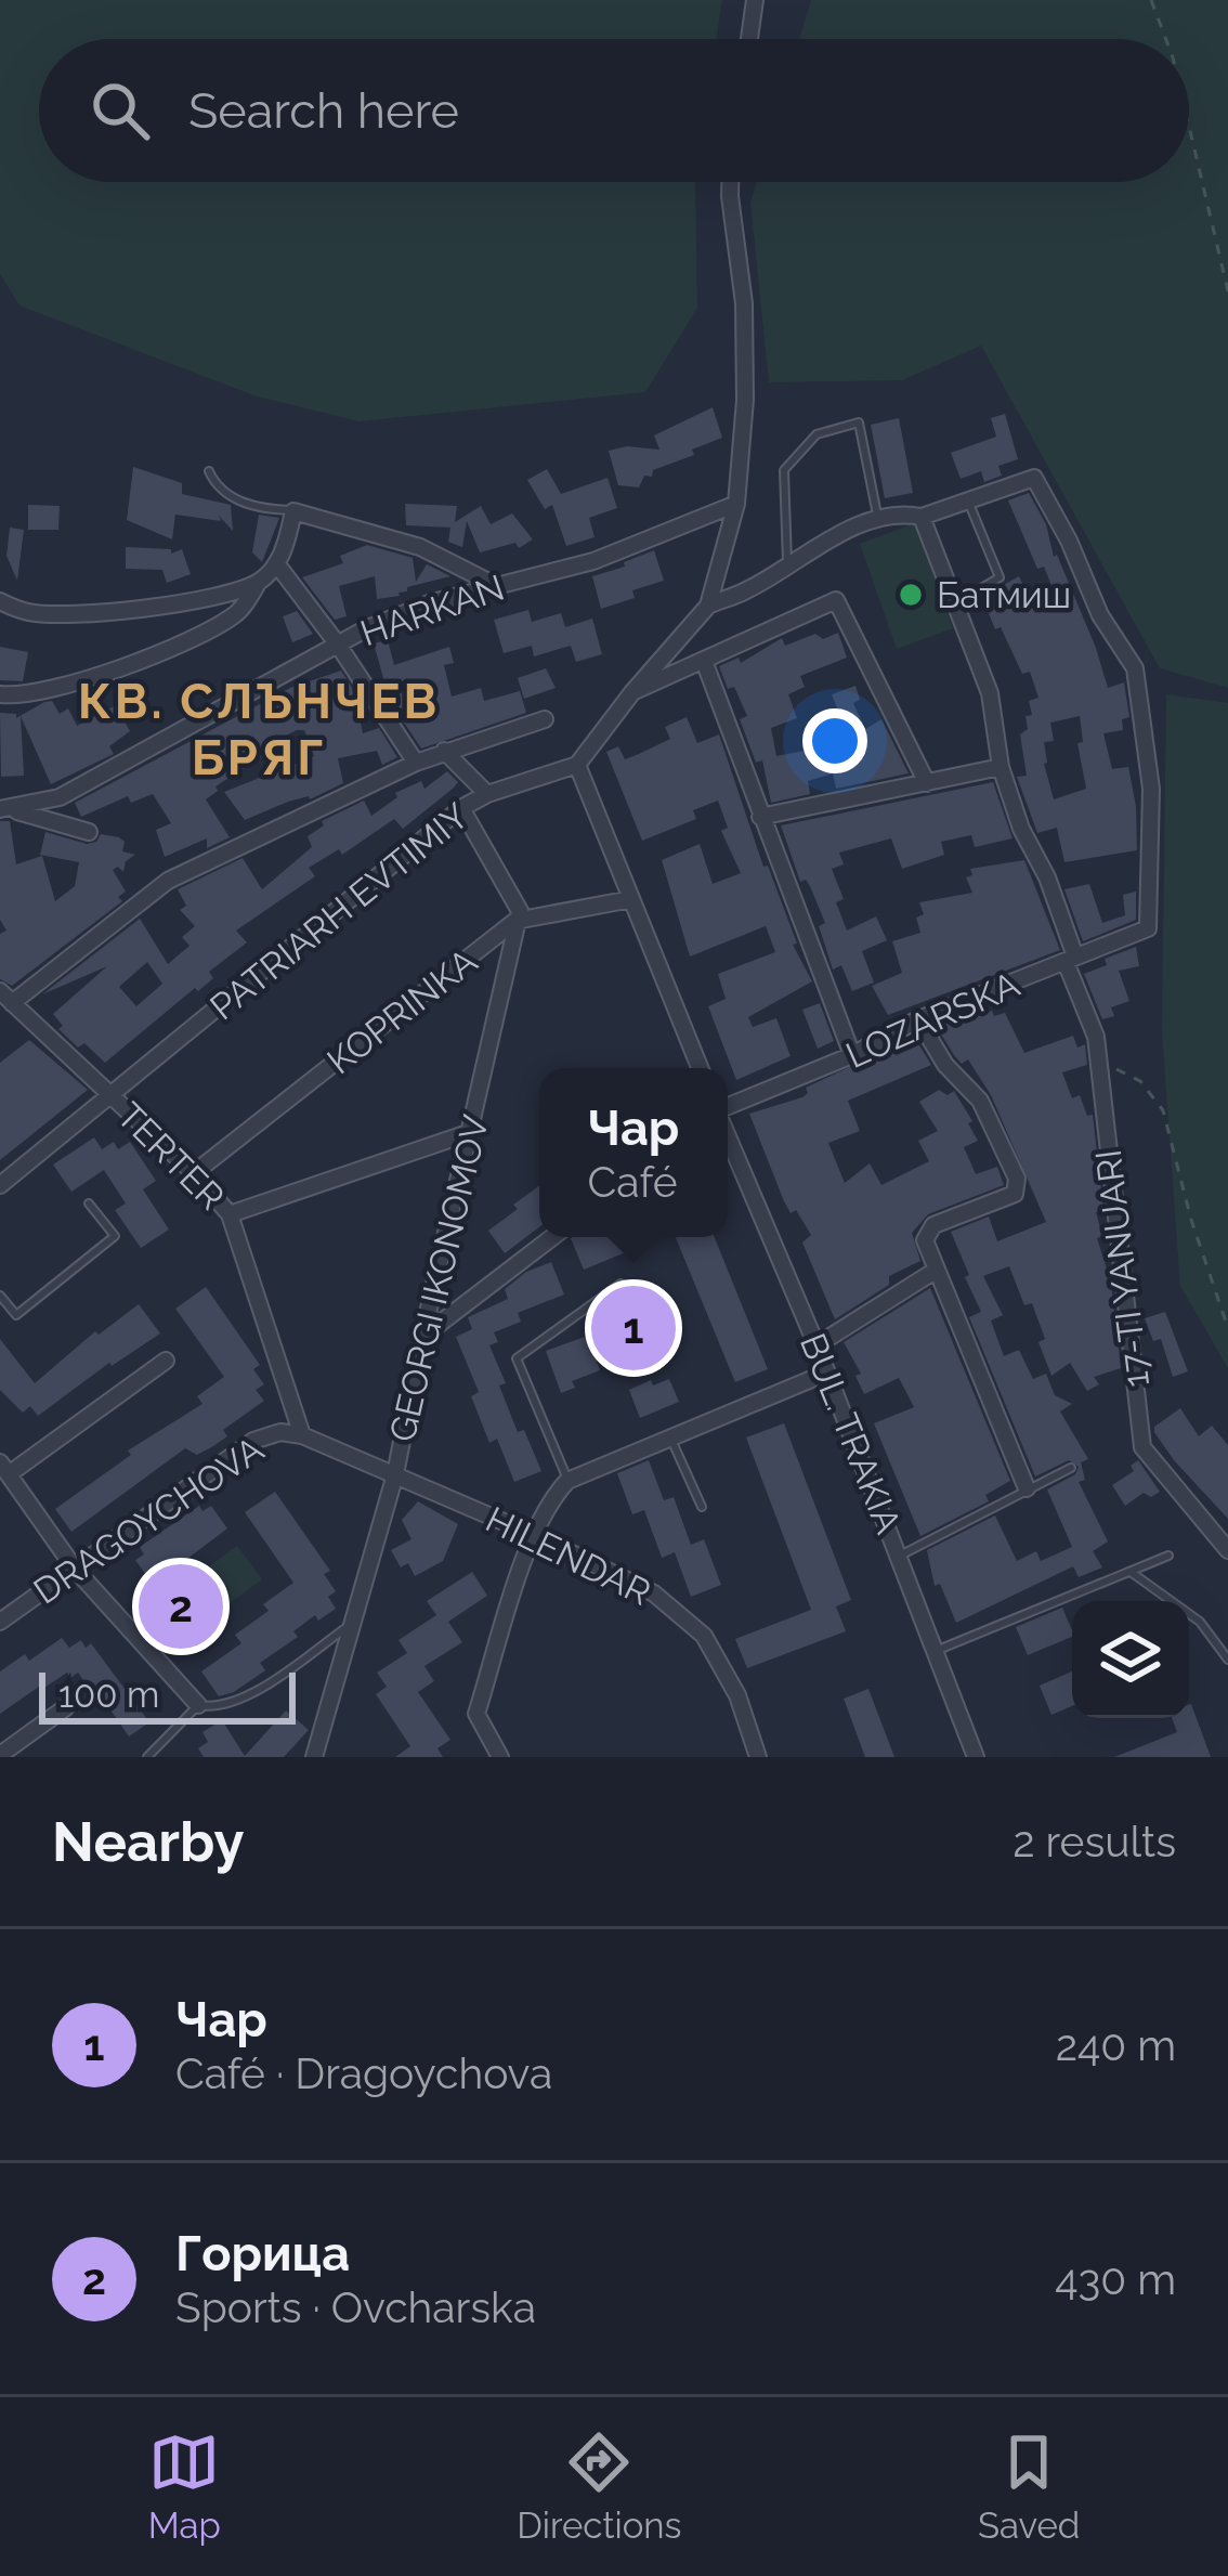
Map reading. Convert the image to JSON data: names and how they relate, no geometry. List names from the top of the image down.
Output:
{
  "streets": {
    "street": [
      "HARKAN",
      "PATRIARH EVTIMIY",
      "KOPRINKA",
      "LOZARSKA",
      "TERTER",
      "17-TI YANUARI",
      "GEORGI IKONOMOV",
      "BUL. TRAKIA",
      "DRAGOYCHOVA",
      "HILENDAR"
    ]
  },
  "crossings": [
    ["PATRIARH EVTIMIY", "TERTER"],
    ["KOPRINKA", "TERTER"],
    ["KOPRINKA", "GEORGI IKONOMOV"],
    ["LOZARSKA", "17-TI YANUARI"],
    ["TERTER", "DRAGOYCHOVA"],
    ["TERTER", "HILENDAR"],
    ["GEORGI IKONOMOV", "HILENDAR"],
    ["DRAGOYCHOVA", "HILENDAR"]
  ],
  "districts": ["КВ. СЛЪНЧЕВ БРЯГ"],
  "places": ["Батмиш"],
  "scale_bar": "100 m",
  "page": {
    "search": "Search here",
    "popup": ["Чар", "Café"],
    "pins": ["1", "2"],
    "scale": "100 m",
    "heading": ["Nearby", "2 results"],
    "list": [
      {
        "mark": "1",
        "name": "Чар",
        "note": "Café · Dragoychova",
        "value": "240 m"
      },
      {
        "mark": "2",
        "name": "Горица",
        "note": "Sports · Ovcharska",
        "value": "430 m"
      }
    ],
    "nav": ["Map", "Directions", "Saved"]
  }
}
